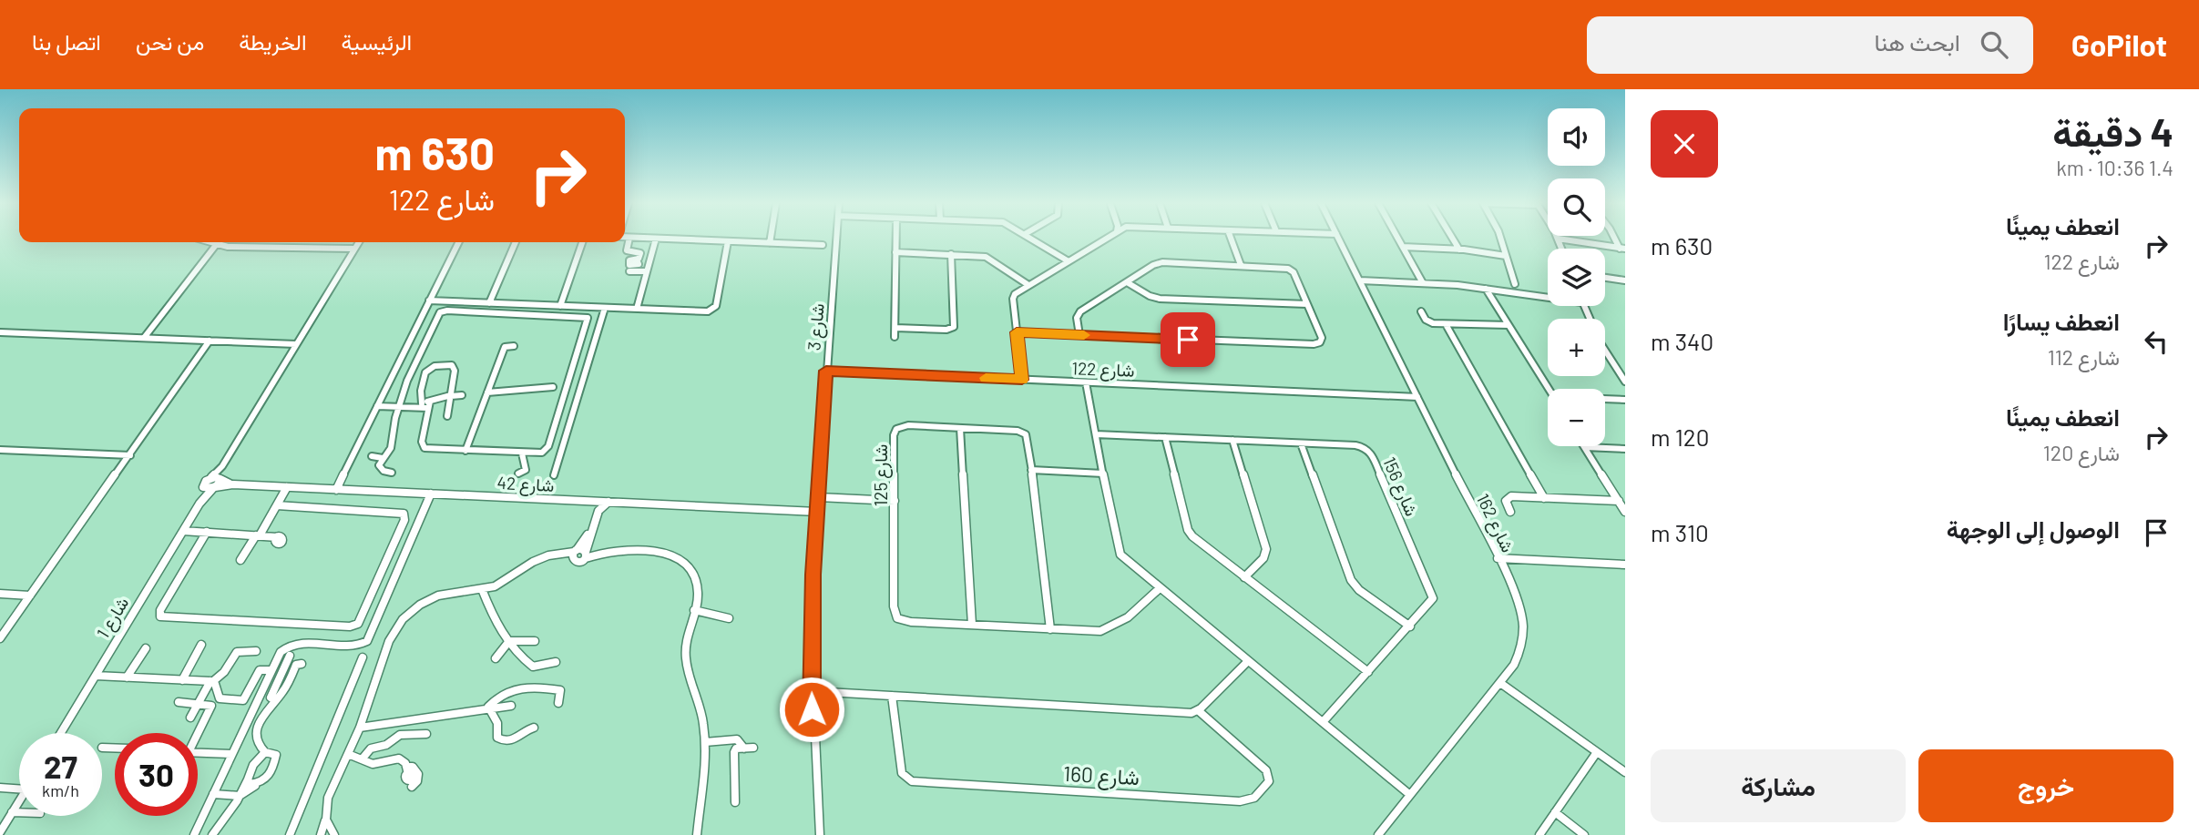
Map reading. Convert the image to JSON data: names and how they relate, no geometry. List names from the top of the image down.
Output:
{
  "streets": {
    "street": [
      "شارع 3",
      "شارع 122",
      "شارع 125",
      "شارع 42",
      "شارع 156",
      "شارع 162",
      "شارع 1",
      "شارع 160"
    ]
  },
  "crossings": [
    ["شارع 3", "شارع 122"],
    ["شارع 3", "شارع 42"],
    ["شارع 122", "شارع 162"],
    ["شارع 42", "شارع 1"]
  ],
  "page": {
    "header": "GoPilot",
    "search": "ابحث هنا",
    "nav": [
      "الرئيسية",
      "الخريطة",
      "من نحن",
      "اتصل بنا"
    ],
    "heading": ["4 دقيقة", "1.4 km · 10:36"],
    "map_buttons": ["+", "−"],
    "turn": ["630 m", "شارع 122"],
    "list": [
      {
        "name": "انعطف يمينًا",
        "note": "شارع 122",
        "value": "630 m"
      },
      {
        "name": "انعطف يسارًا",
        "note": "شارع 112",
        "value": "340 m"
      },
      {
        "name": "انعطف يمينًا",
        "note": "شارع 120",
        "value": "120 m"
      },
      {
        "name": "الوصول إلى الوجهة",
        "value": "310 m"
      }
    ],
    "speed": "27 km/h",
    "limit": "30",
    "buttons": ["خروج", "مشاركة"]
  }
}
